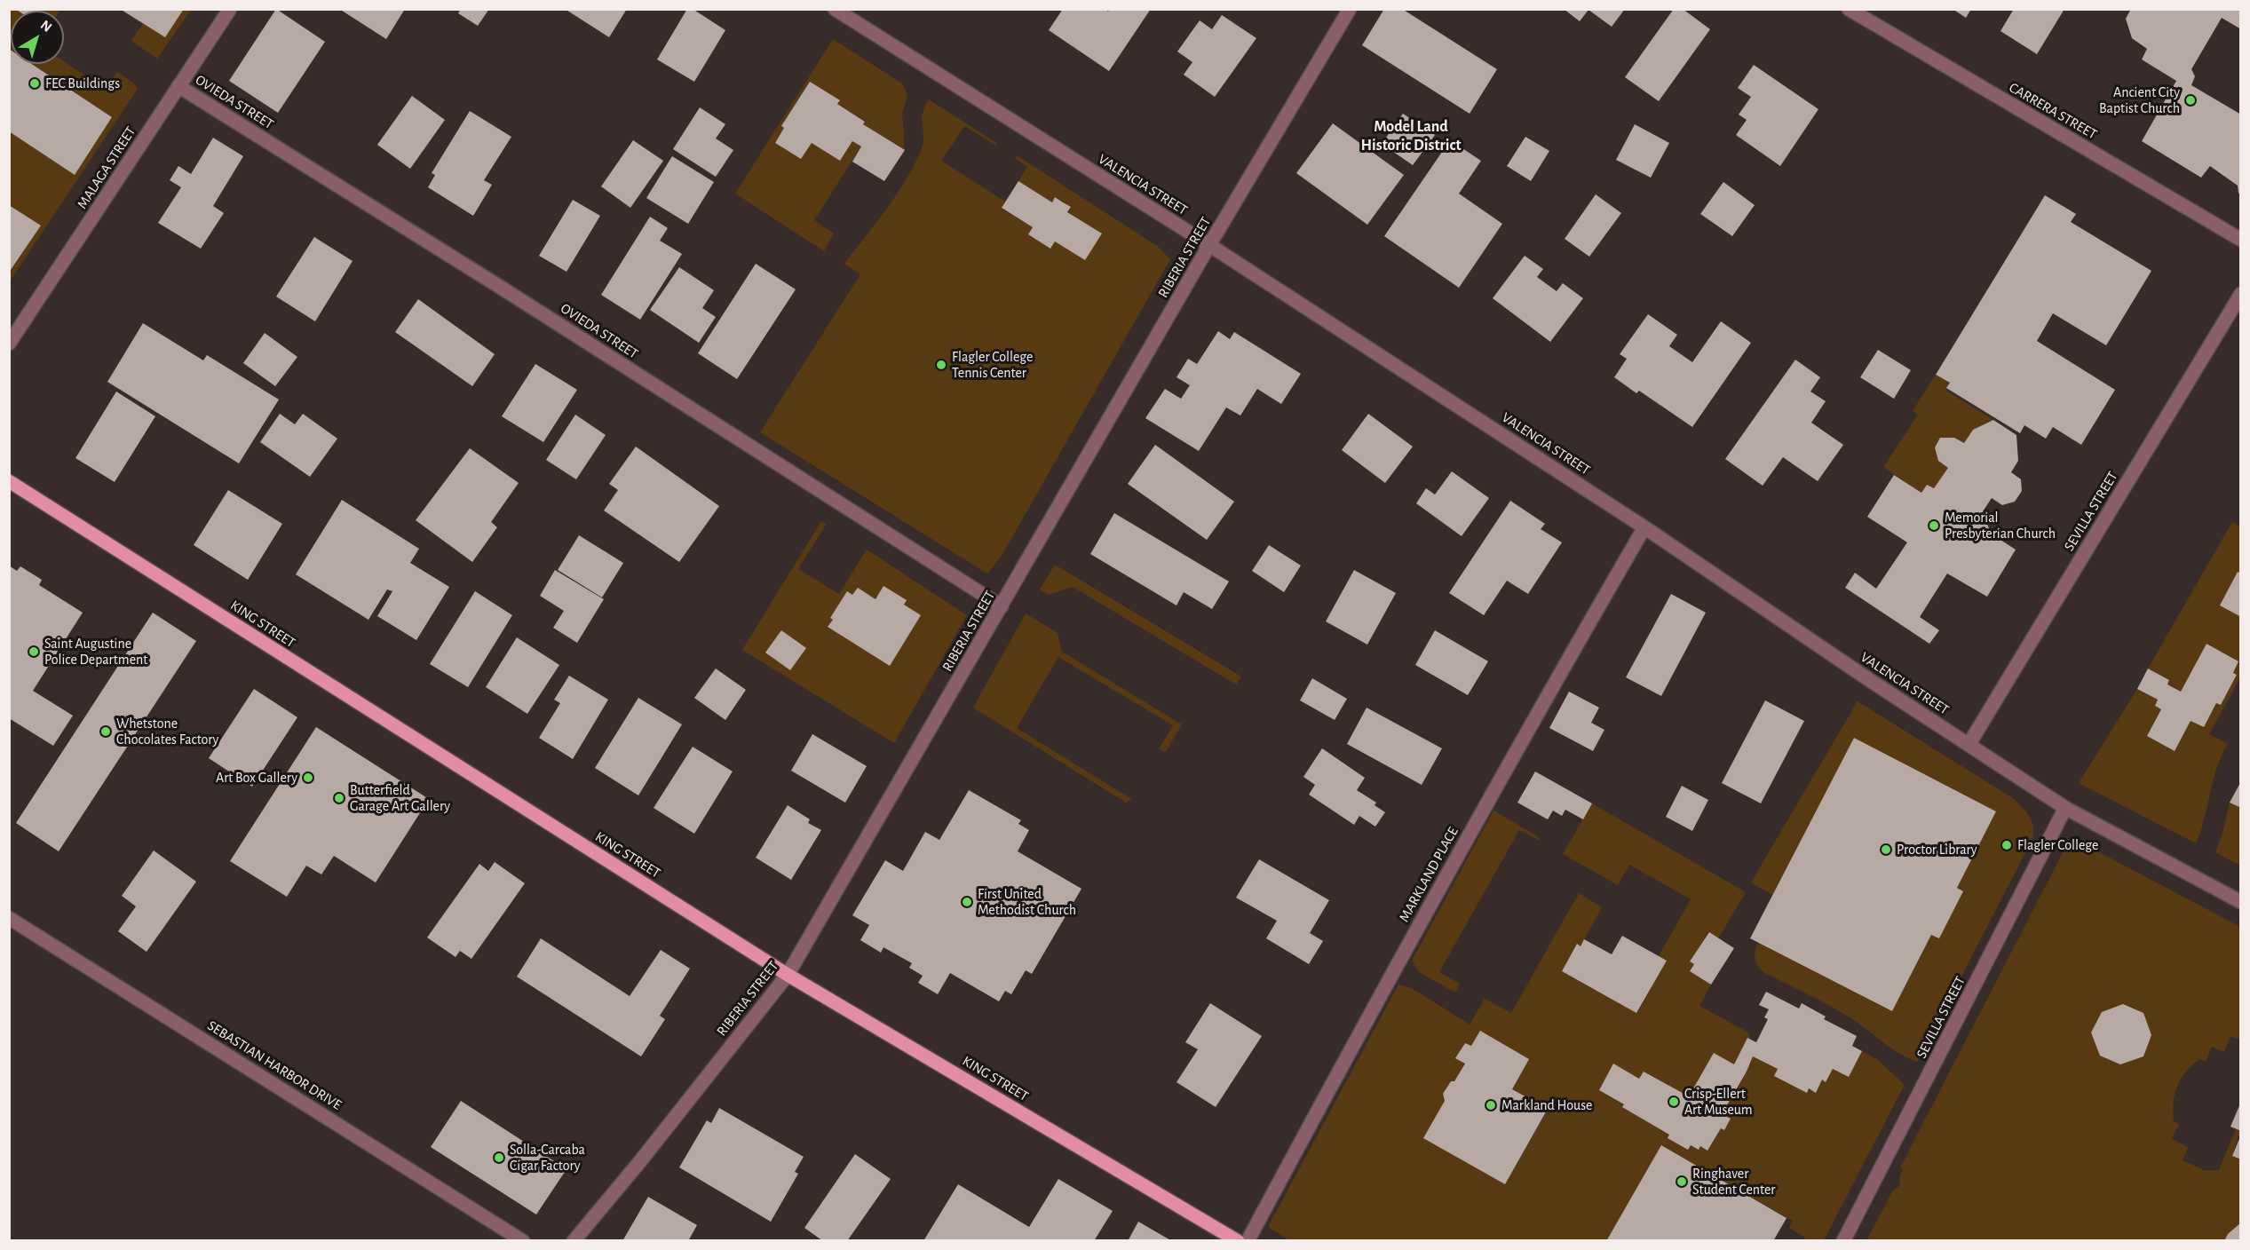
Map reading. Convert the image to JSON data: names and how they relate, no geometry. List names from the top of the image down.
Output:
{
  "streets": {
    "main road": ["KING STREET"],
    "street": [
      "OVIEDA STREET",
      "CARRERA STREET",
      "MALAGA STREET",
      "VALENCIA STREET",
      "RIBERIA STREET",
      "SEVILLA STREET",
      "MARKLAND PLACE",
      "SEBASTIAN HARBOR DRIVE"
    ]
  },
  "crossings": [
    ["OVIEDA STREET", "MALAGA STREET"],
    ["OVIEDA STREET", "RIBERIA STREET"],
    ["VALENCIA STREET", "RIBERIA STREET"],
    ["VALENCIA STREET", "SEVILLA STREET"],
    ["VALENCIA STREET", "MARKLAND PLACE"],
    ["RIBERIA STREET", "KING STREET"]
  ],
  "districts": ["Model Land Historic District"],
  "places": [
    "FEC Buildings",
    "Ancient City Baptist Church",
    "Flagler College Tennis Center",
    "Memorial Presbyterian Church",
    "Saint Augustine Police Department",
    "Whetstone Chocolates Factory",
    "Art Box Gallery",
    "Butterfield Garage Art Gallery",
    "Flagler College",
    "Proctor Library",
    "First United Methodist Church",
    "Crisp-Ellert Art Museum",
    "Markland House",
    "Solla-Carcaba Cigar Factory",
    "Ringhaver Student Center"
  ],
  "north": "top right"
}
